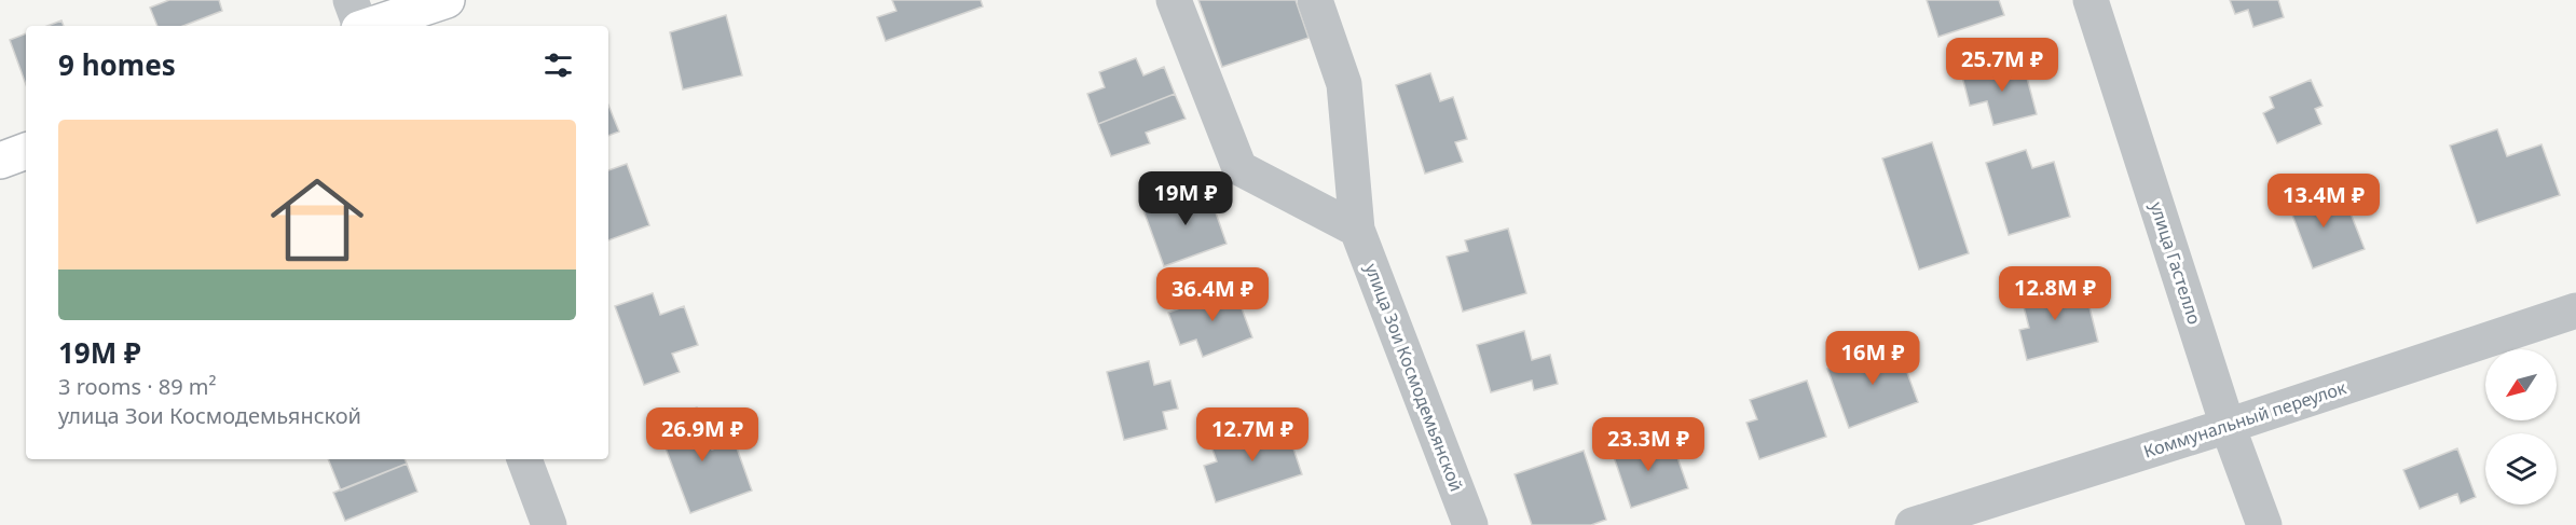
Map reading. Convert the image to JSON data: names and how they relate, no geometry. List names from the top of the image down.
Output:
{
  "streets": {
    "street": ["улица Гастелло", "улица Зои Космодемьянской", "Коммунальный переулок"]
  },
  "crossings": [
    ["улица Гастелло", "Коммунальный переулок"]
  ],
  "north": "bottom left",
  "page": {
    "heading": "9 homes",
    "price": [
      "25.7M ₽",
      "19M ₽",
      "13.4M ₽",
      "12.8M ₽",
      "36.4M ₽",
      "16M ₽",
      "26.9M ₽",
      "12.7M ₽",
      "23.3M ₽"
    ],
    "list": [
      {
        "name": "19M ₽",
        "note": "3 rooms · 89 m² · улица Зои Космодемьянской"
      }
    ]
  }
}
